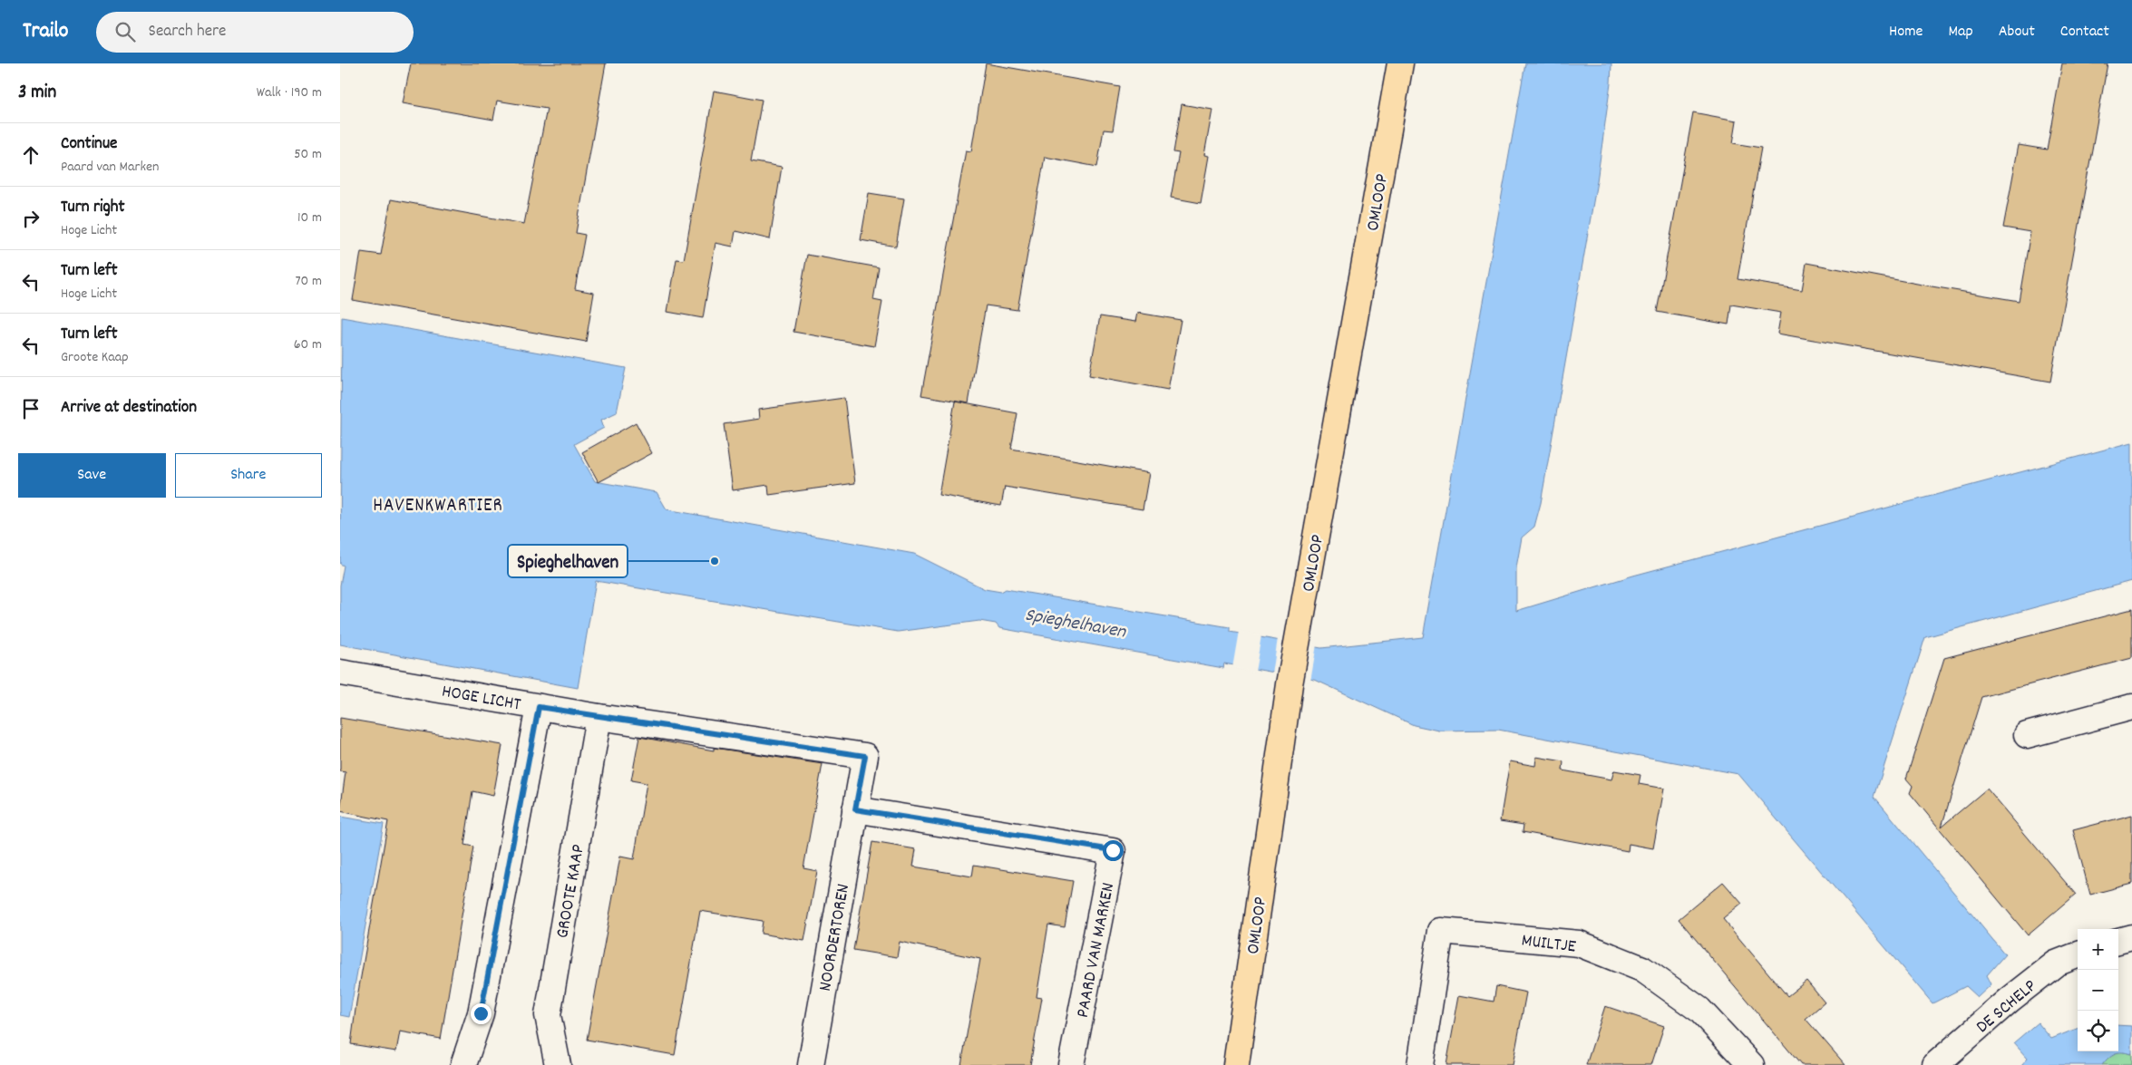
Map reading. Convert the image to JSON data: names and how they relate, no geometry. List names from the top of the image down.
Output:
{
  "streets": {
    "main road": ["OMLOOP"],
    "street": [
      "HOGE LICHT",
      "GROOTE KAAP",
      "NOORDERTOREN",
      "MUILTJE",
      "PAARD VAN MARKEN",
      "DE SCHELP"
    ]
  },
  "crossings": [
    ["HOGE LICHT", "GROOTE KAAP"],
    ["HOGE LICHT", "NOORDERTOREN"],
    ["HOGE LICHT", "PAARD VAN MARKEN"],
    ["NOORDERTOREN", "PAARD VAN MARKEN"]
  ],
  "districts": ["HAVENKWARTIER"],
  "water": ["Spieghelhaven"],
  "places": ["Spieghelhaven"],
  "page": {
    "header": "Trailo",
    "search": "Search here",
    "nav": [
      "Home",
      "Map",
      "About",
      "Contact"
    ],
    "heading": ["3 min", "Walk · 190 m"],
    "list": [
      ["Continue", "Paard van Marken", "50 m"],
      ["Turn right", "Hoge Licht", "10 m"],
      ["Turn left", "Hoge Licht", "70 m"],
      ["Turn left", "Groote Kaap", "60 m"],
      "Arrive at destination"
    ],
    "buttons": ["Save", "Share"],
    "map_buttons": ["+", "−"]
  }
}
